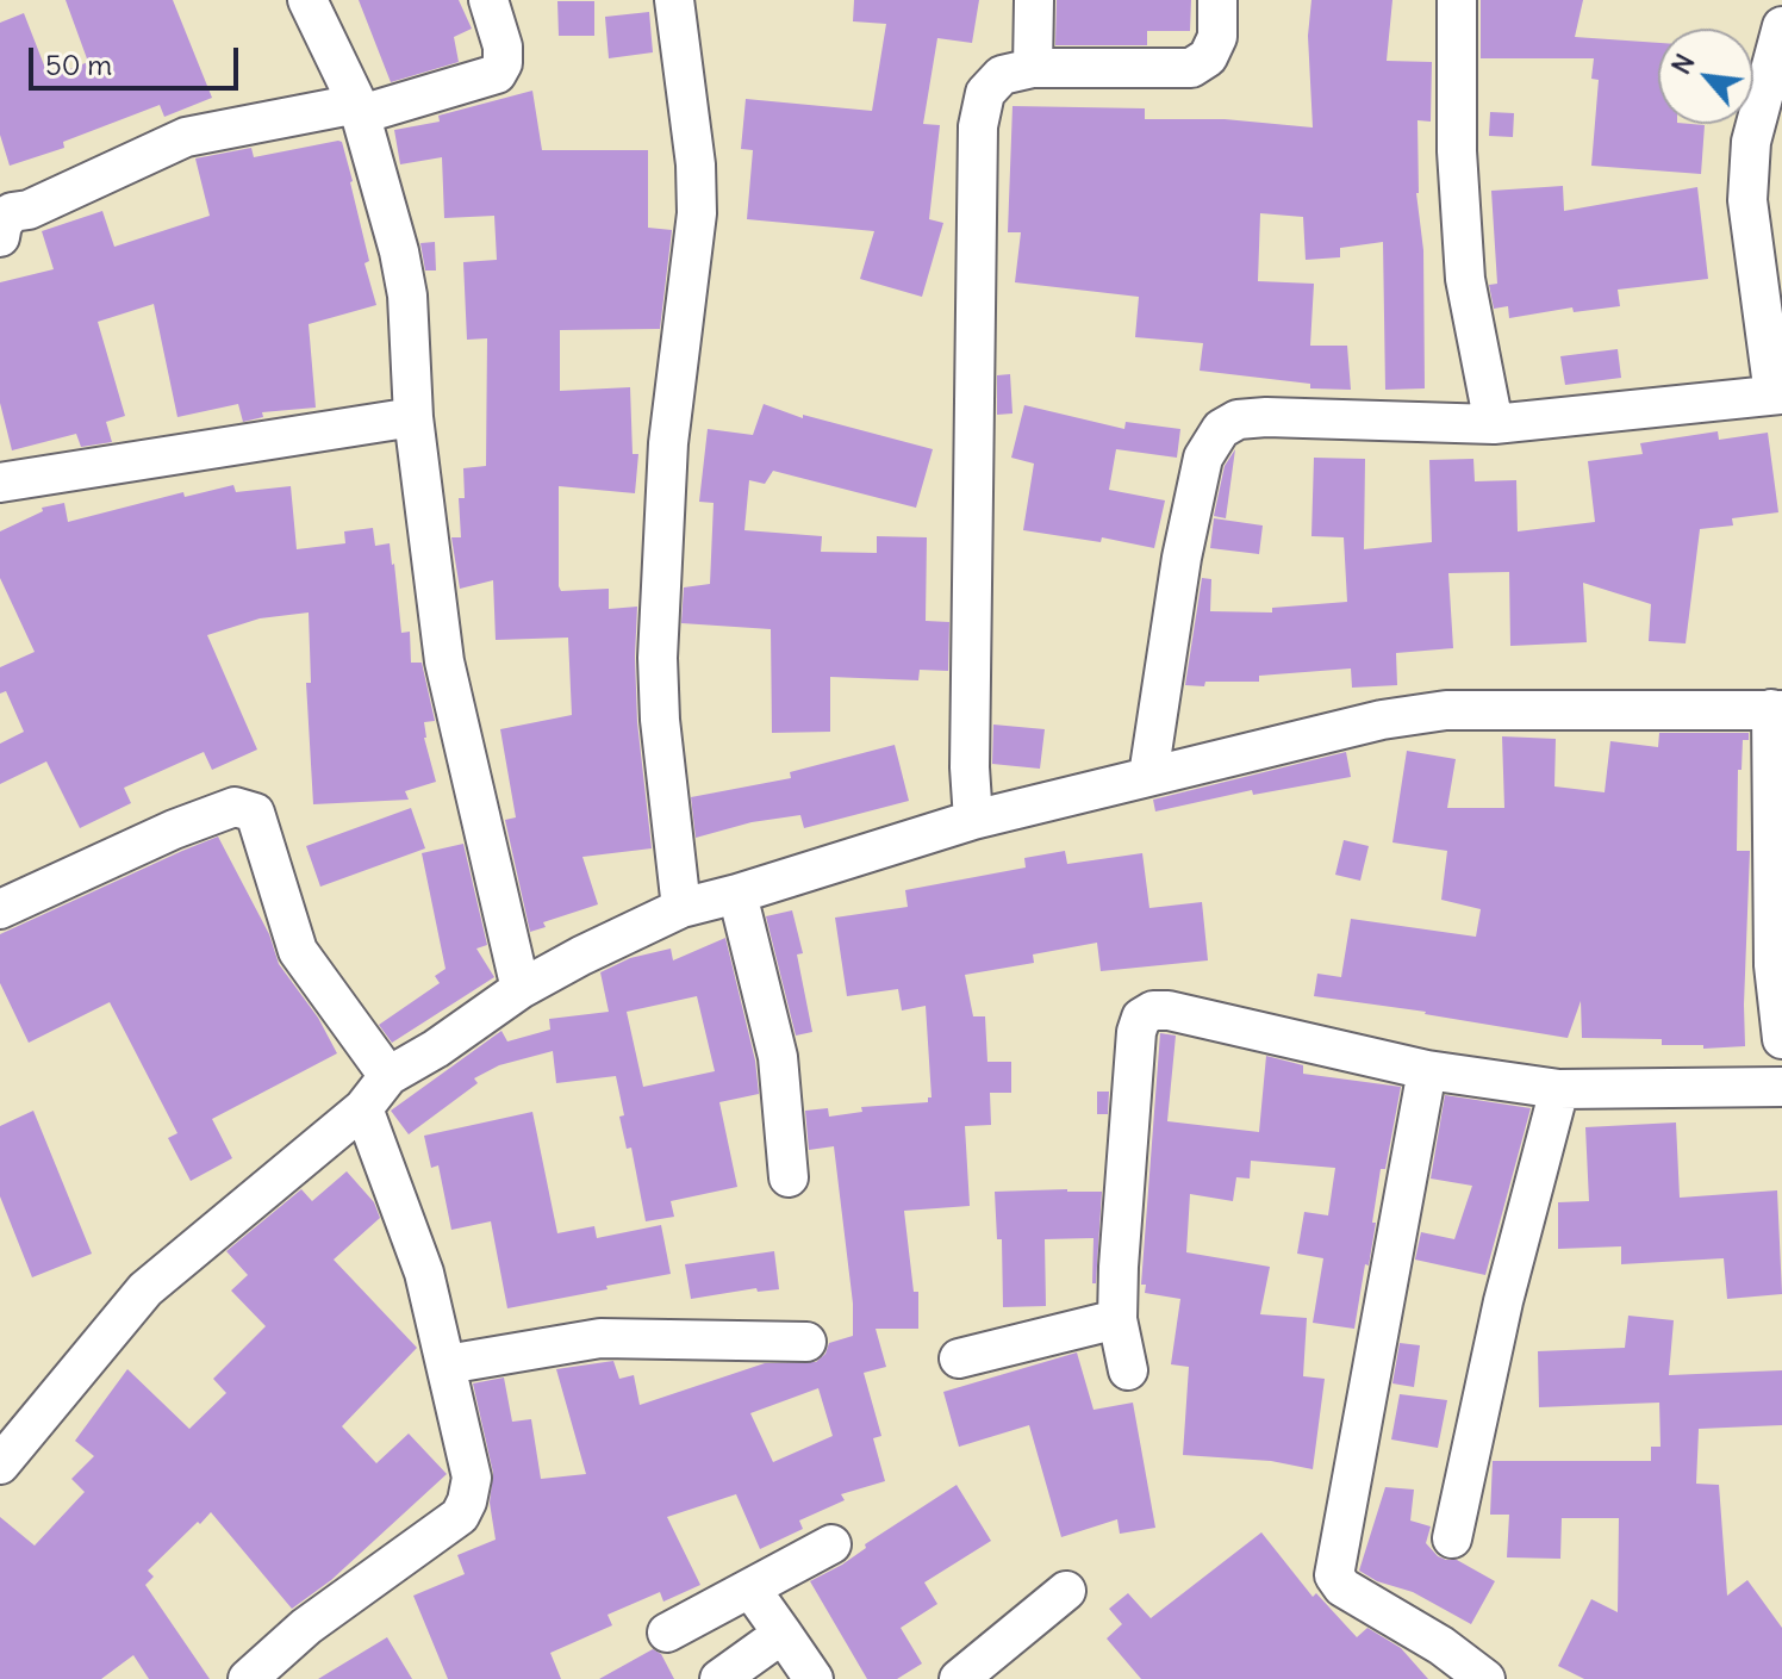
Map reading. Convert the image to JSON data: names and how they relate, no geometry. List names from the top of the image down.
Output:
{
  "scale_bar": "50 m",
  "north": "top left"
}
